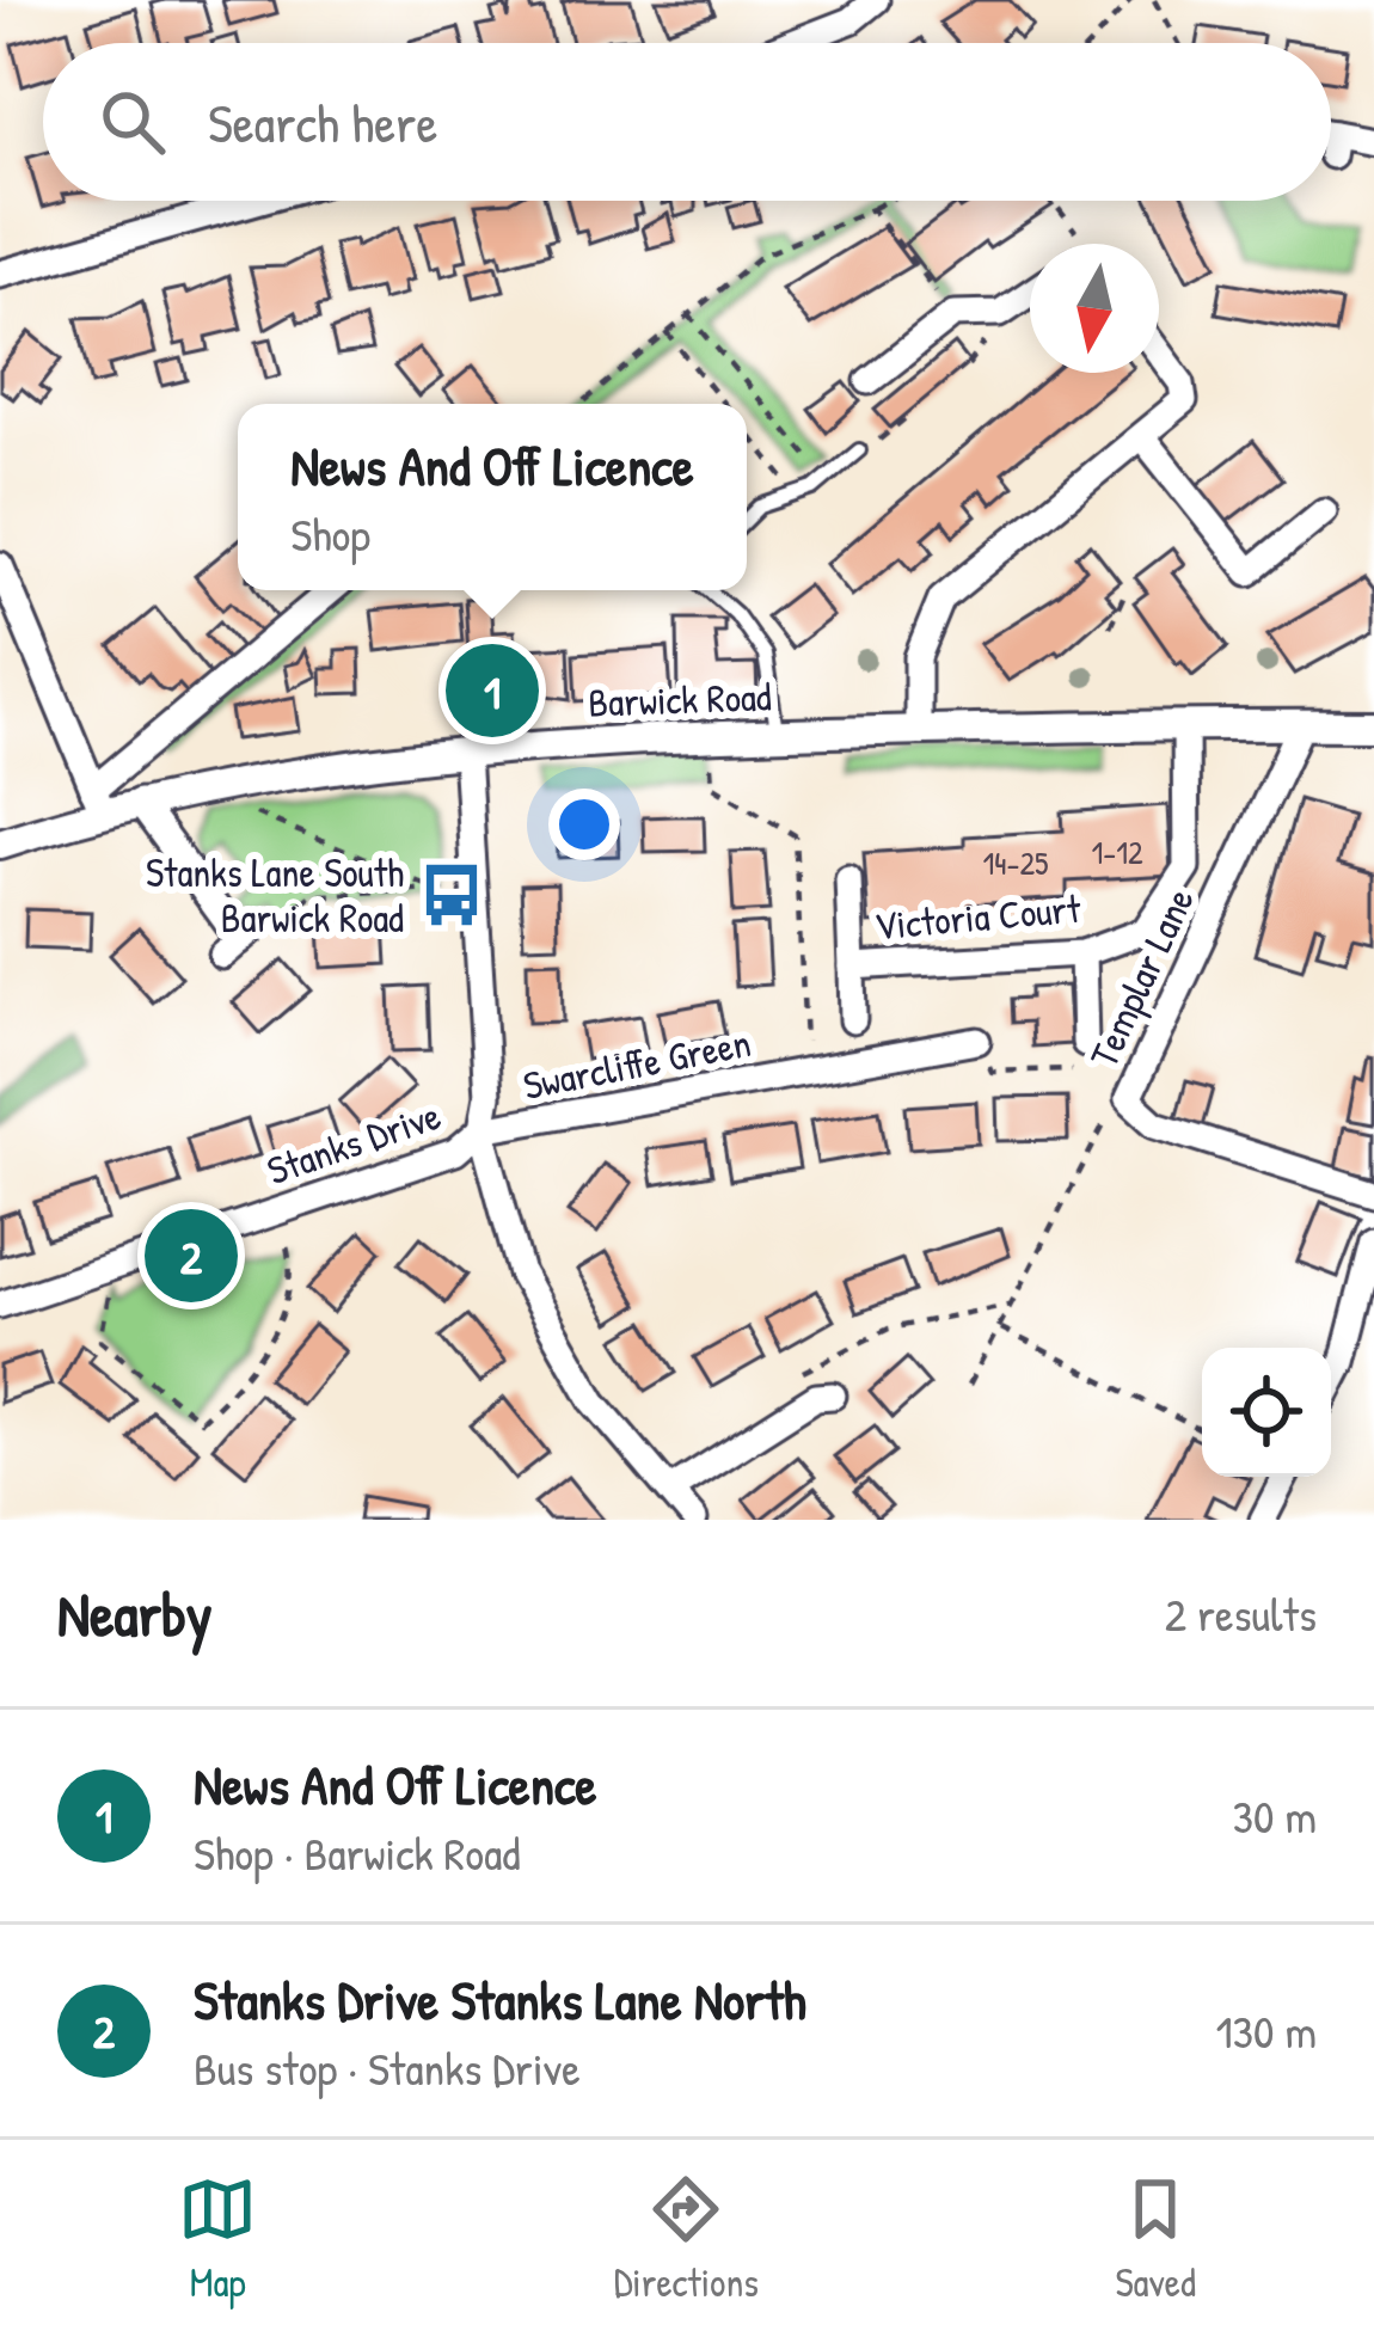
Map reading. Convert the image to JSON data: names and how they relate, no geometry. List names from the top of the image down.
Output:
{
  "streets": {
    "street": [
      "Barwick Road",
      "Victoria Court",
      "Templar Lane",
      "Swarcliffe Green",
      "Stanks Drive"
    ]
  },
  "crossings": [
    ["Barwick Road", "Victoria Court"],
    ["Barwick Road", "Templar Lane"],
    ["Barwick Road", "Swarcliffe Green"],
    ["Swarcliffe Green", "Stanks Drive"]
  ],
  "places": {
    "bus stop": ["Stanks Lane South Barwick Road"]
  },
  "house_numbers": ["1-12", "14-25"],
  "north": "bottom",
  "page": {
    "search": "Search here",
    "popup": ["News And Off Licence", "Shop"],
    "pins": ["1", "2"],
    "heading": ["Nearby", "2 results"],
    "list": [
      {
        "mark": "1",
        "name": "News And Off Licence",
        "note": "Shop · Barwick Road",
        "value": "30 m"
      },
      {
        "mark": "2",
        "name": "Stanks Drive Stanks Lane North",
        "note": "Bus stop · Stanks Drive",
        "value": "130 m"
      }
    ],
    "nav": ["Map", "Directions", "Saved"]
  }
}
